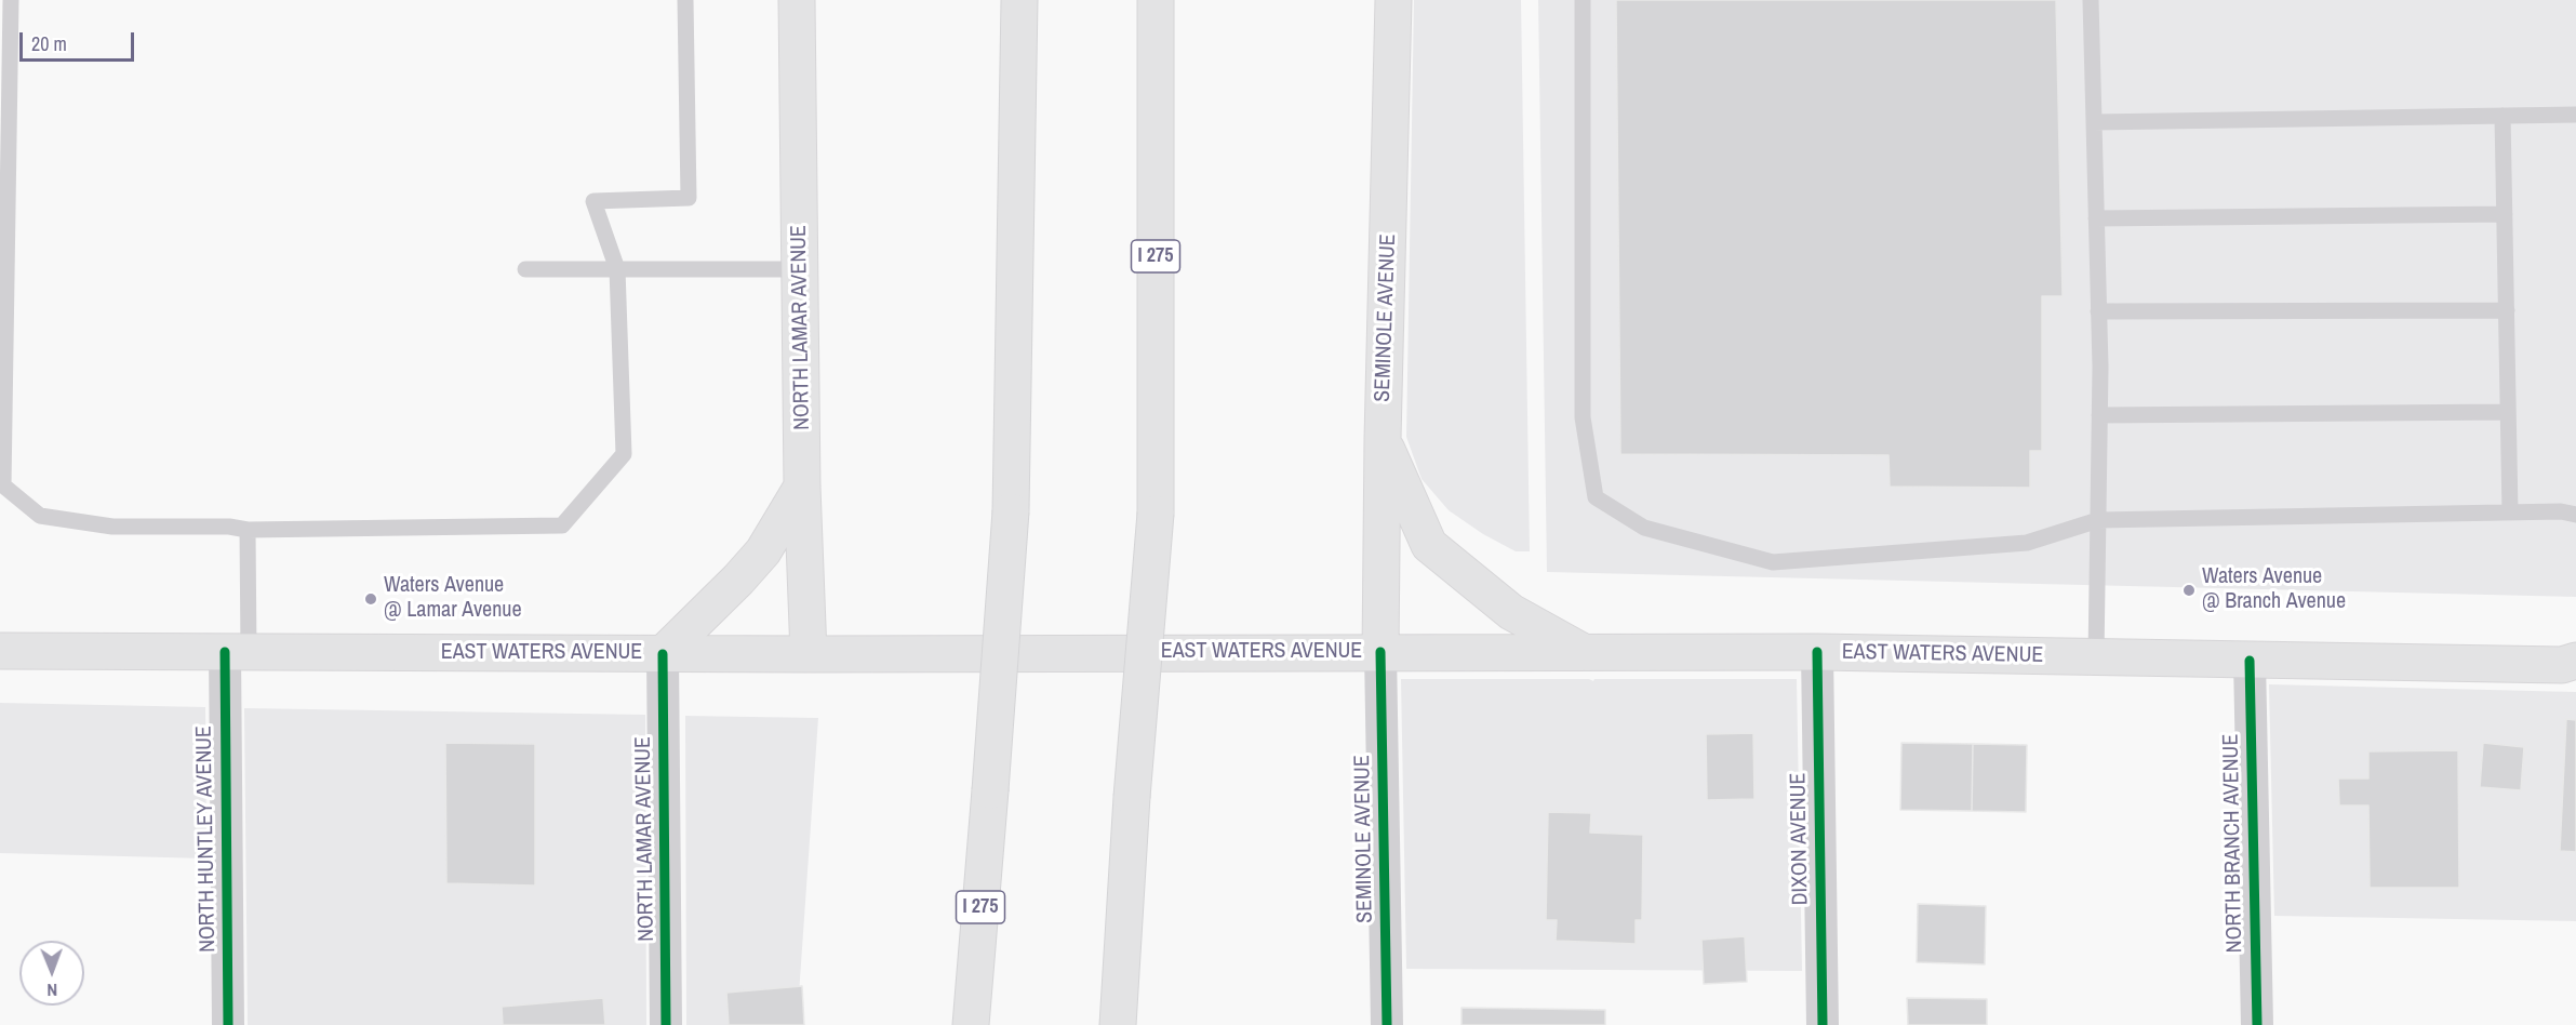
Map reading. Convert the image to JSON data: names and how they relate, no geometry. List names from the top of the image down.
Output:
{
  "streets": {
    "main road": [
      "I 275",
      "SEMINOLE AVENUE",
      "NORTH LAMAR AVENUE",
      "EAST WATERS AVENUE"
    ],
    "street": ["NORTH HUNTLEY AVENUE", "DIXON AVENUE", "NORTH BRANCH AVENUE"]
  },
  "crossings": [
    ["SEMINOLE AVENUE", "EAST WATERS AVENUE"],
    ["NORTH LAMAR AVENUE", "EAST WATERS AVENUE"],
    ["EAST WATERS AVENUE", "NORTH HUNTLEY AVENUE"],
    ["EAST WATERS AVENUE", "DIXON AVENUE"],
    ["EAST WATERS AVENUE", "NORTH BRANCH AVENUE"]
  ],
  "places": ["Waters Avenue @ Branch Avenue", "Waters Avenue @ Lamar Avenue"],
  "scale_bar": "20 m",
  "north": "bottom"
}
